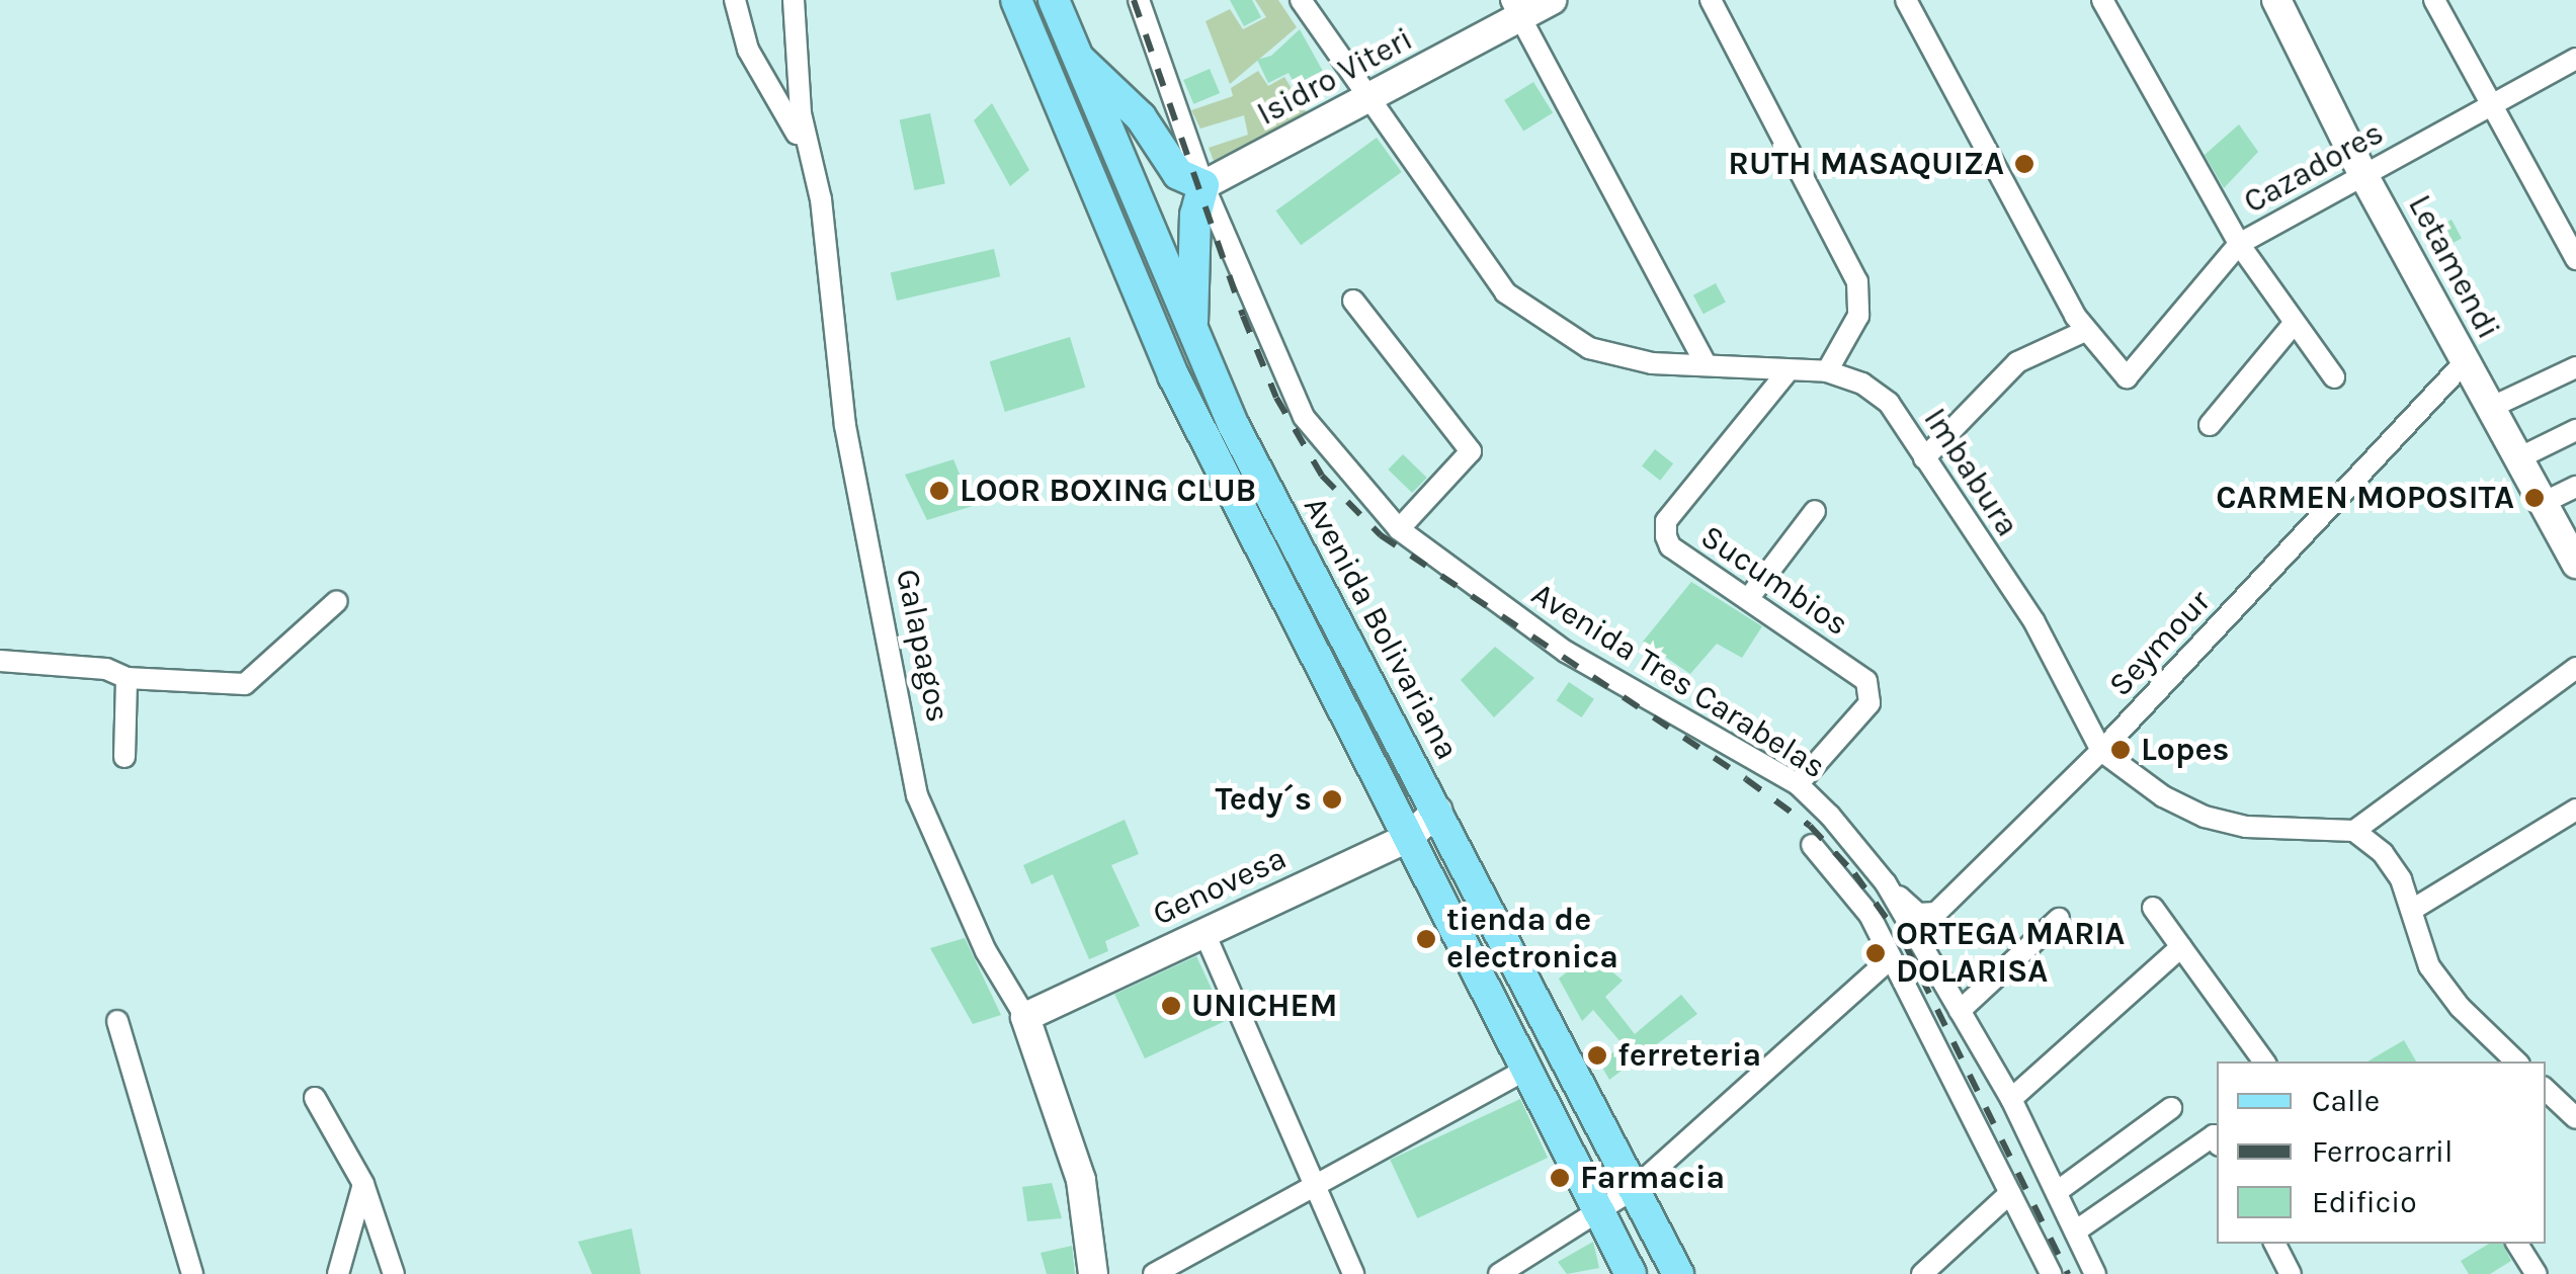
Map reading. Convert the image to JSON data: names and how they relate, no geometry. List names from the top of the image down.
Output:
{
  "streets": {
    "main road": ["Avenida Bolivariana"],
    "street": [
      "Isidro Viteri",
      "Cazadores",
      "Letamendi",
      "Imbabura",
      "Sucumbios",
      "Seymour",
      "Galapagos",
      "Avenida Tres Carabelas",
      "Genovesa"
    ]
  },
  "crossings": [
    ["Isidro Viteri", "Imbabura"],
    ["Isidro Viteri", "Avenida Tres Carabelas"],
    ["Cazadores", "Letamendi"],
    ["Letamendi", "Seymour"],
    ["Imbabura", "Sucumbios"],
    ["Imbabura", "Seymour"],
    ["Sucumbios", "Avenida Tres Carabelas"],
    ["Avenida Bolivariana", "Genovesa"],
    ["Seymour", "Avenida Tres Carabelas"],
    ["Galapagos", "Genovesa"]
  ],
  "places": [
    "RUTH MASAQUIZA",
    "LOOR BOXING CLUB",
    "CARMEN MOPOSITA",
    "Lopes",
    "Tedy´s",
    "tienda de electronica",
    "ORTEGA MARIA DOLARISA",
    "UNICHEM",
    "ferreteria",
    "Farmacia"
  ],
  "legend": ["Calle", "Ferrocarril", "Edificio"]
}
